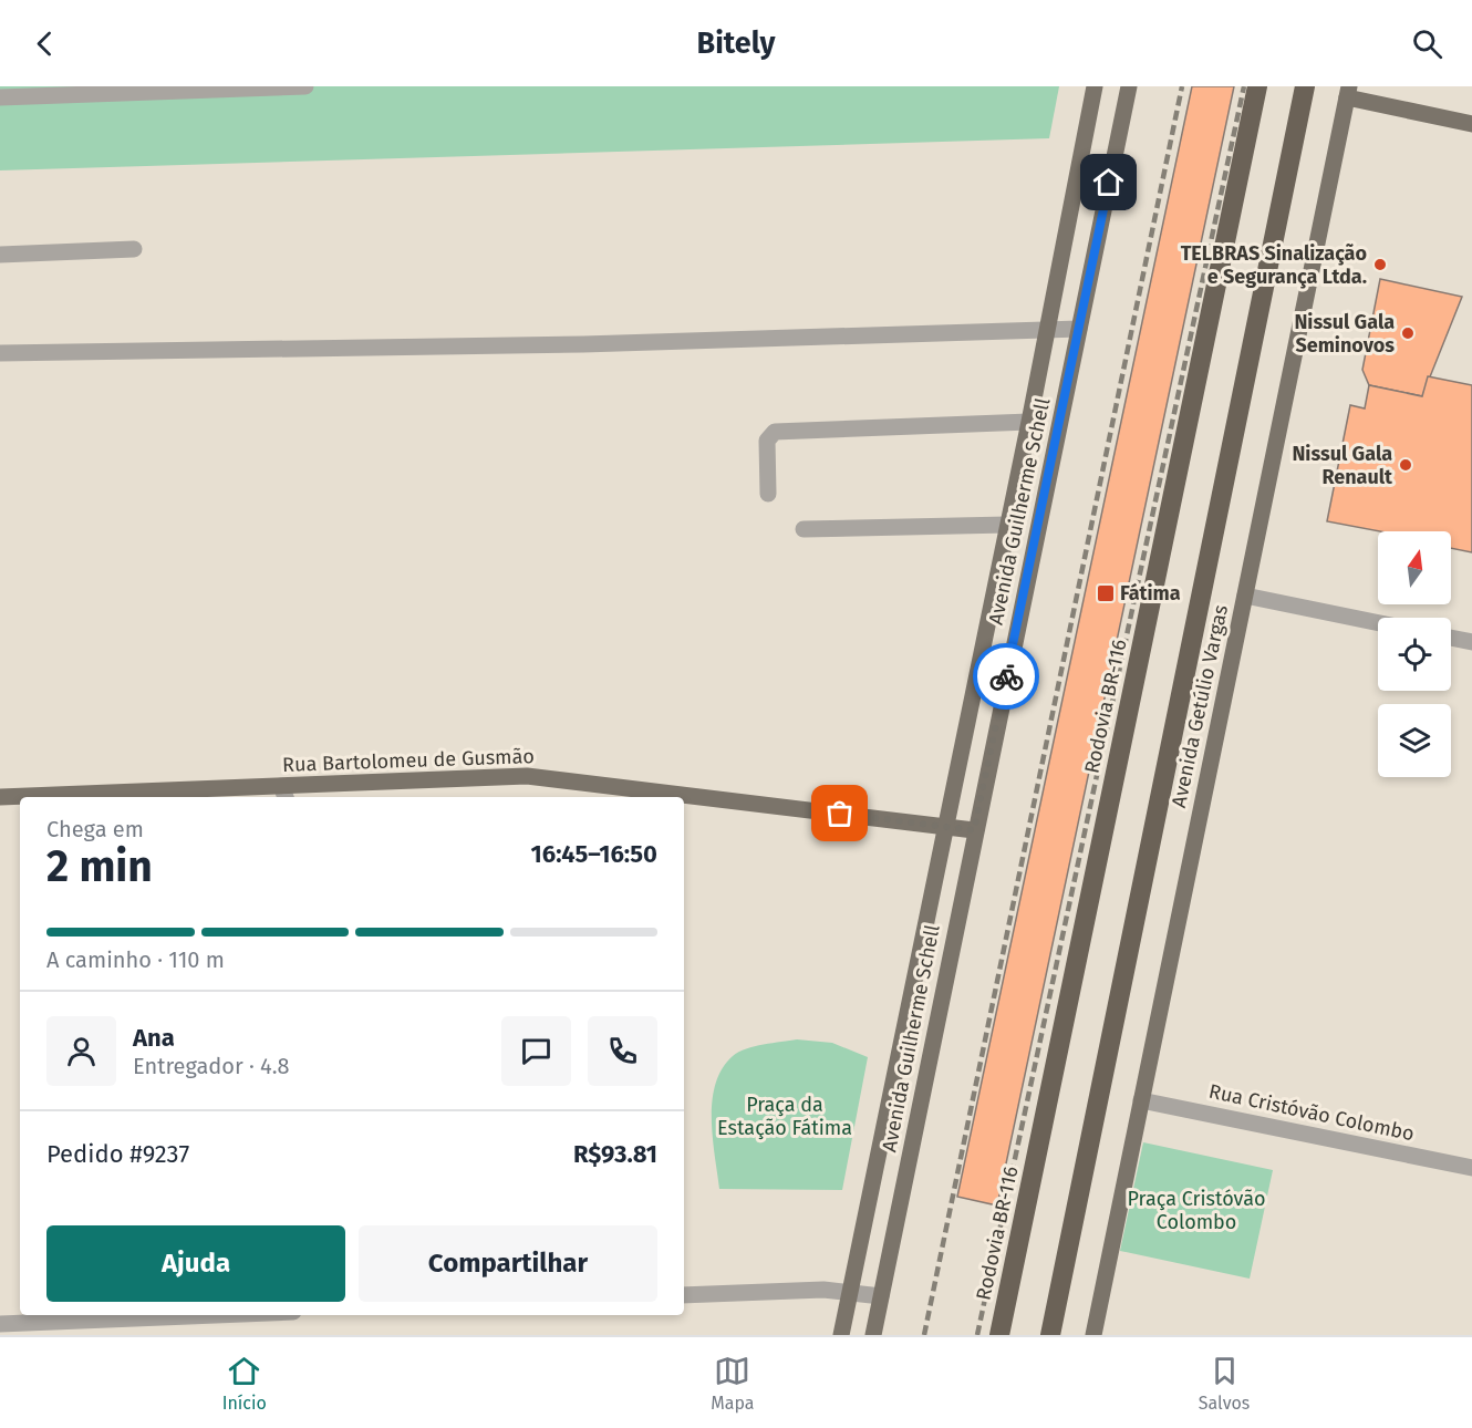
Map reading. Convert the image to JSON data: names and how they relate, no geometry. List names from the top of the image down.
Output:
{
  "streets": {
    "highway": ["Rodovia BR-116"],
    "main road": ["Avenida Guilherme Schell", "Avenida Getúlio Vargas", "Rua Bartolomeu de Gusmão"],
    "street": ["Rua Cristóvão Colombo"]
  },
  "crossings": [
    ["Avenida Guilherme Schell", "Rua Bartolomeu de Gusmão"],
    ["Avenida Getúlio Vargas", "Rua Cristóvão Colombo"]
  ],
  "parks": ["Praça da Estação Fátima", "Praça Cristóvão Colombo"],
  "places": {
    "other": ["TELBRAS Sinalização e Segurança Ltda.", "Nissul Gala Seminovos", "Nissul Gala Renault"],
    "transit": ["Fátima"]
  },
  "north": "top",
  "page": {
    "header": "Bitely",
    "heading": ["2 min", "Chega em", "16:45–16:50"],
    "panel": [
      "Ana",
      "Entregador · 4.8",
      "Pedido #9237",
      "R$93.81"
    ],
    "bar": "A caminho · 110 m",
    "buttons": ["Ajuda", "Compartilhar"],
    "tabs": ["Início", "Mapa", "Salvos"]
  }
}
